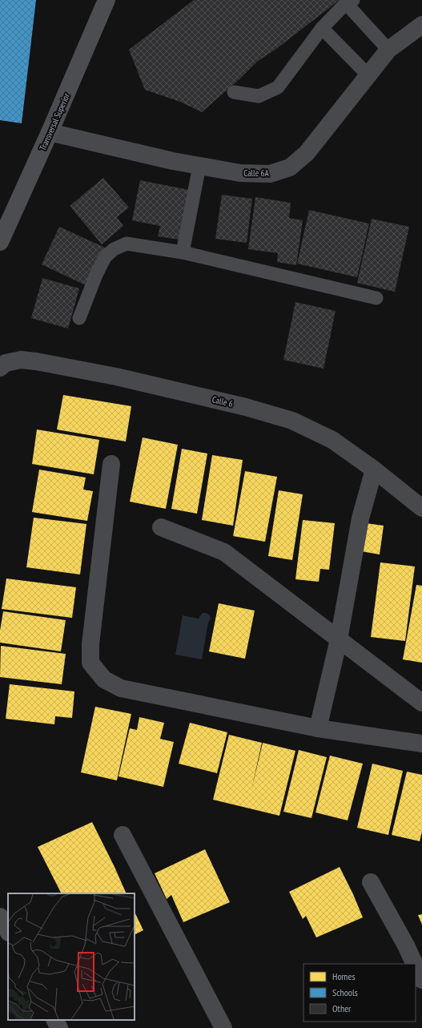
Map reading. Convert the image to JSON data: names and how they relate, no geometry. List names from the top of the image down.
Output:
{
  "streets": {
    "main road": ["Transversal Superior"],
    "street": ["Calle 6A", "Calle 6"]
  },
  "crossings": [
    ["Transversal Superior", "Calle 6A"]
  ],
  "legend": ["Homes", "Schools", "Other"]
}
